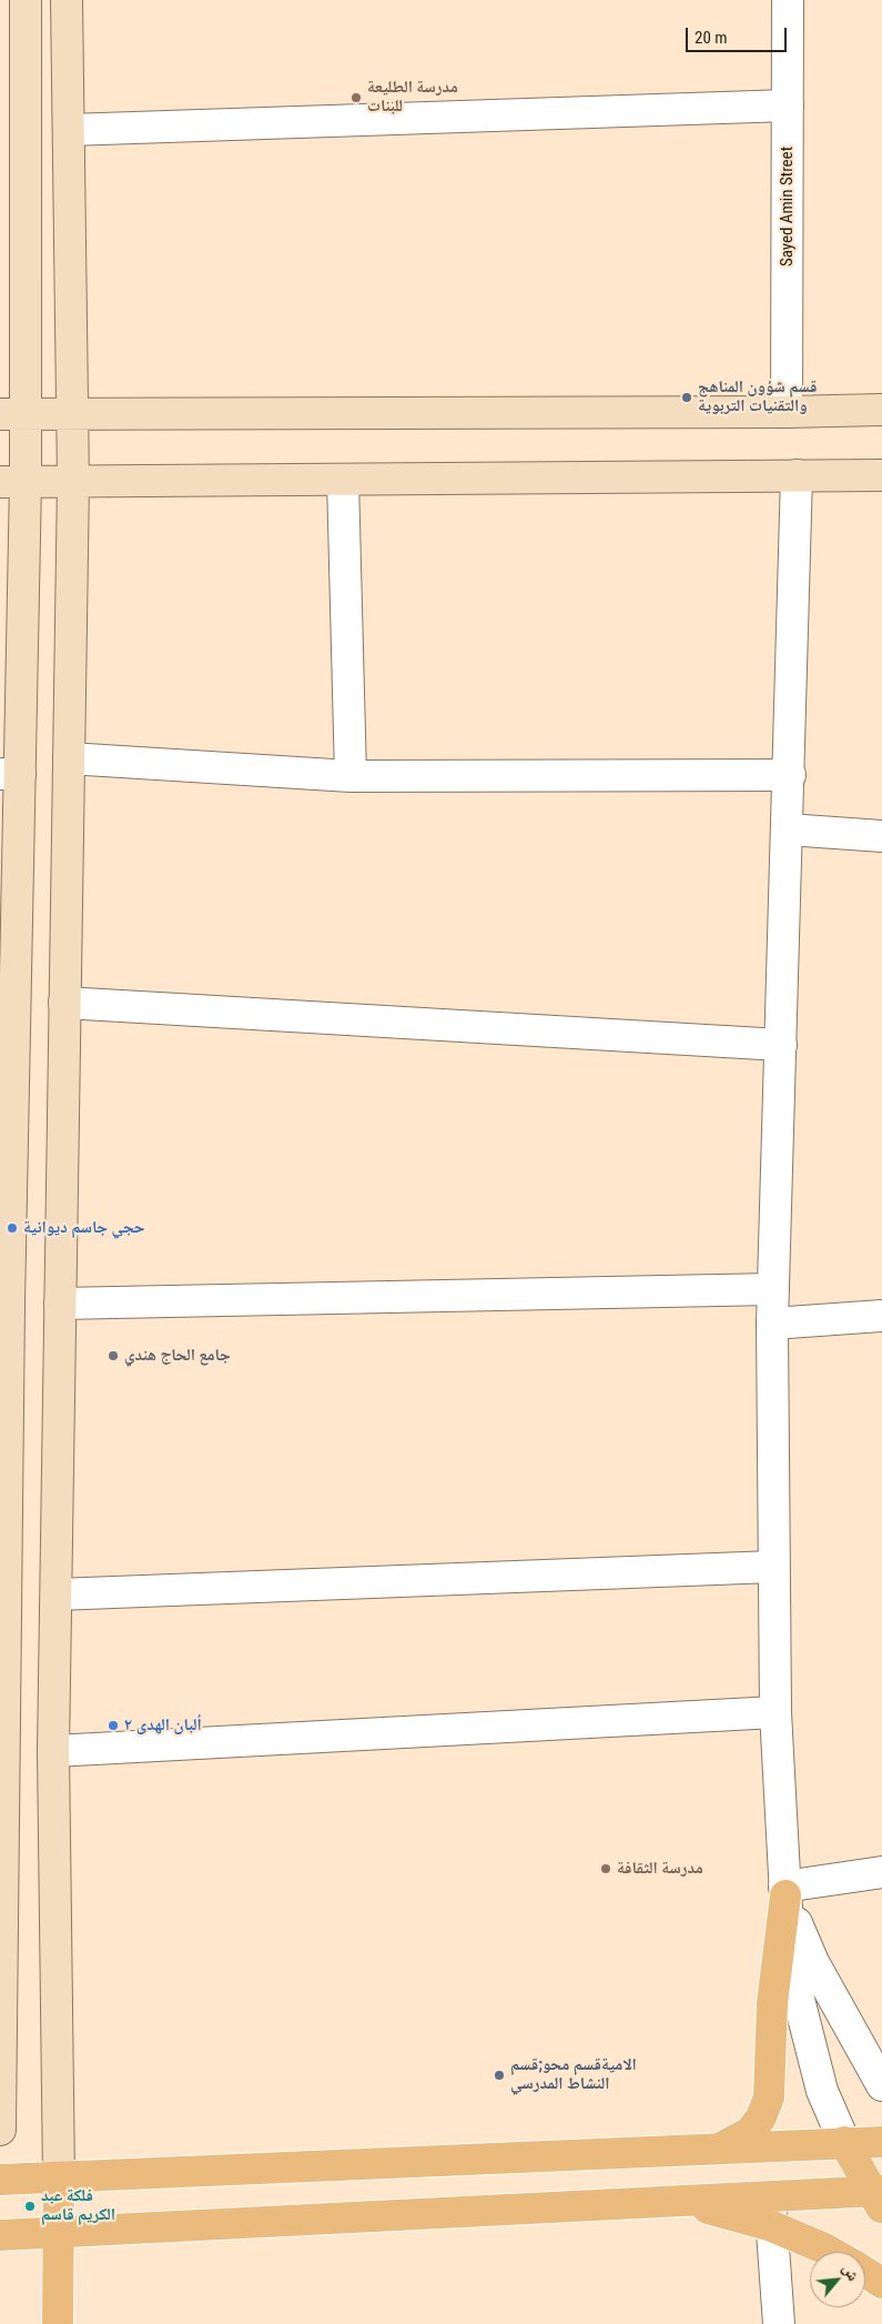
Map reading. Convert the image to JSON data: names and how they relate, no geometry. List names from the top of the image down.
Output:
{
  "streets": {
    "street": ["Sayed Amin Street"]
  },
  "places": [
    "مدرسة الطليعة للبنات",
    "قسم شؤون المناهج والتقنيات التربوية",
    "حجي جاسم ديوانية",
    "جامع الحاج هندي",
    "ألبان الهدى ٢",
    "مدرسة الثقافة",
    "الاميةقسم محو;قسم النشاط المدرسي",
    "فلكة عبد الكريم قاسم"
  ],
  "scale_bar": "20 m",
  "north": "top right"
}
